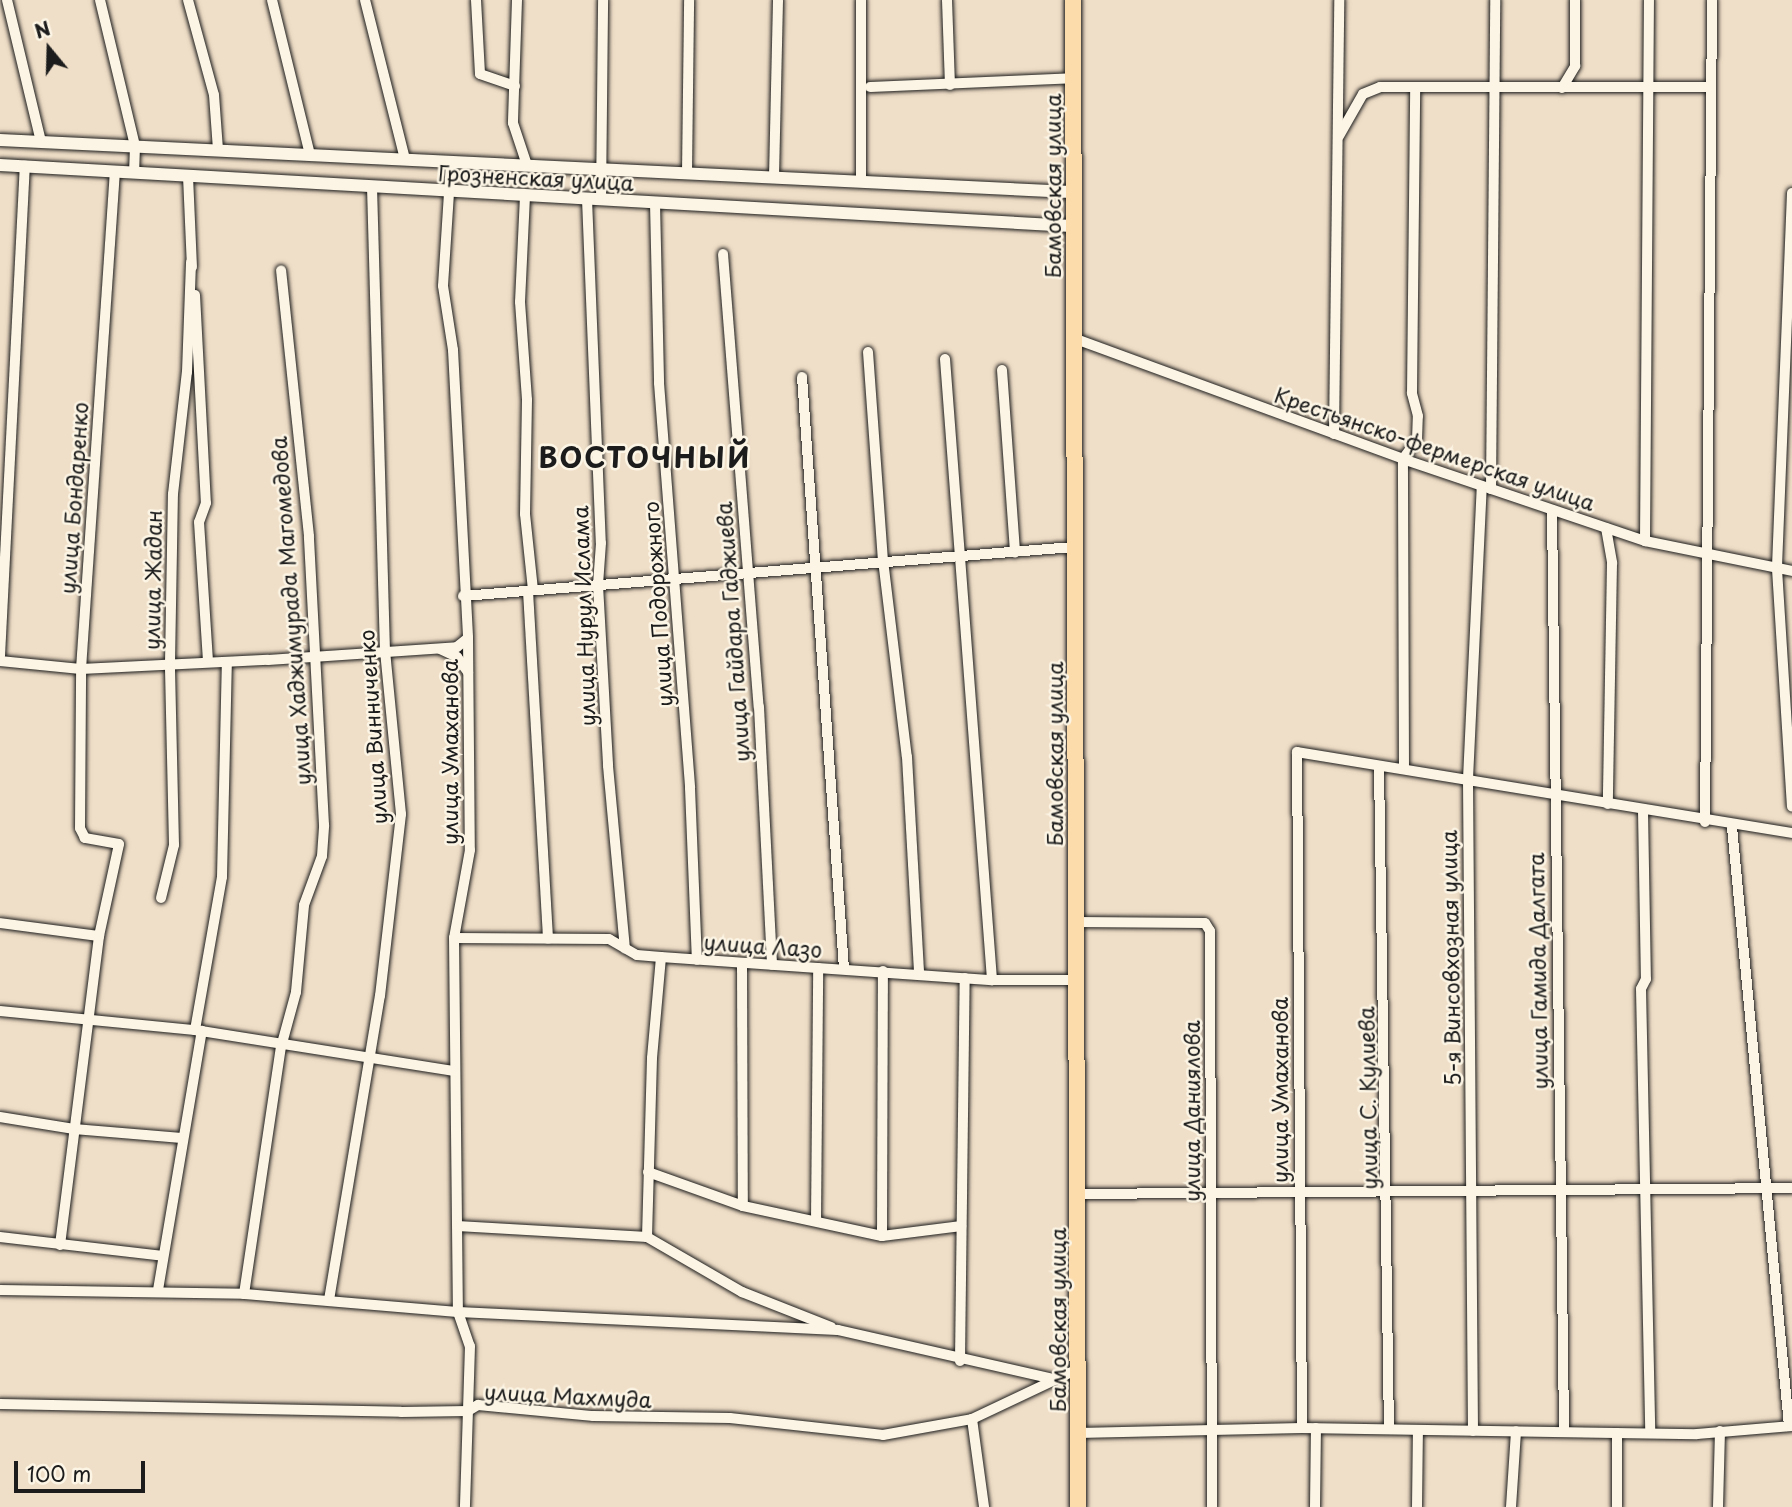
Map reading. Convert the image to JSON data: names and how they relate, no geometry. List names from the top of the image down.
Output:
{
  "streets": {
    "highway": ["Бамовская улица"],
    "street": [
      "Грозненская улица",
      "Крестьянско-фермерская улица",
      "улица Бондаренко",
      "улица Жадан",
      "улица Подорожного",
      "улица Хаджимурада Магомедова",
      "улица Нурул Ислама",
      "улица Гайдара Гаджиева",
      "улица Винниченко",
      "улица Умаханова",
      "улица Лазо",
      "5-я Винсовхозная улица",
      "улица Гамида Далгата",
      "улица С. Кулиева",
      "улица Даниялова",
      "улица Махмуда"
    ]
  },
  "crossings": [
    ["Грозненская улица", "Бамовская улица"],
    ["Грозненская улица", "улица Бондаренко"],
    ["Грозненская улица", "улица Подорожного"],
    ["Грозненская улица", "улица Нурул Ислама"],
    ["Грозненская улица", "улица Винниченко"],
    ["Грозненская улица", "улица Умаханова"],
    ["Бамовская улица", "Крестьянско-фермерская улица"],
    ["Бамовская улица", "улица Лазо"],
    ["Бамовская улица", "улица Даниялова"],
    ["Бамовская улица", "улица Махмуда"],
    ["Крестьянско-фермерская улица", "5-я Винсовхозная улица"],
    ["Крестьянско-фермерская улица", "улица Гамида Далгата"],
    ["улица Подорожного", "улица Лазо"],
    ["улица Нурул Ислама", "улица Лазо"],
    ["улица Гайдара Гаджиева", "улица Лазо"],
    ["улица Умаханова", "улица Лазо"],
    ["улица Умаханова", "улица С. Кулиева"],
    ["улица Умаханова", "улица Махмуда"]
  ],
  "districts": ["ВОСТОЧНЫЙ"],
  "scale_bar": "100 m",
  "north": "top"
}
